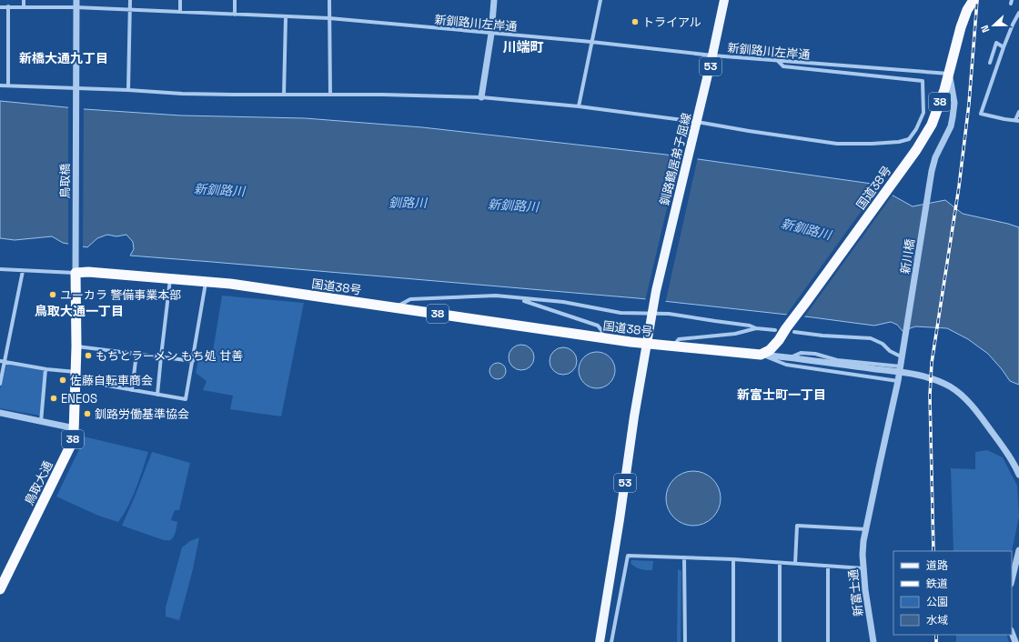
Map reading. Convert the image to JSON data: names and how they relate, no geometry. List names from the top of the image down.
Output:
{
  "streets": {
    "highway": ["38", "国道38号", "鳥取大通"],
    "main road": ["53", "釧路鶴居弟子屈線"],
    "street": [
      "新釧路川左岸通",
      "鳥取橋",
      "新川橋",
      "新富士通"
    ]
  },
  "crossings": [
    ["新釧路川左岸通", "釧路鶴居弟子屈線"],
    ["新釧路川左岸通", "鳥取橋"],
    ["新釧路川左岸通", "国道38号"],
    ["新釧路川左岸通", "新川橋"],
    ["53", "釧路鶴居弟子屈線"],
    ["53", "国道38号"],
    ["釧路鶴居弟子屈線", "国道38号"],
    ["鳥取橋", "国道38号"],
    ["鳥取橋", "鳥取大通"],
    ["国道38号", "新川橋"],
    ["国道38号", "鳥取大通"],
    ["新川橋", "新富士通"]
  ],
  "districts": [
    "川端町",
    "新橋大通九丁目",
    "鳥取大通一丁目",
    "新富士町一丁目"
  ],
  "water": ["新釧路川", "釧路川"],
  "places": [
    "トライアル",
    "ユーカラ 警備事業本部",
    "もちとラーメン もち処 甘善",
    "佐藤自転車商会",
    "ENEOS",
    "釧路労働基準協会"
  ],
  "legend": [
    "道路",
    "鉄道",
    "公園",
    "水域"
  ],
  "north": "left"
}
